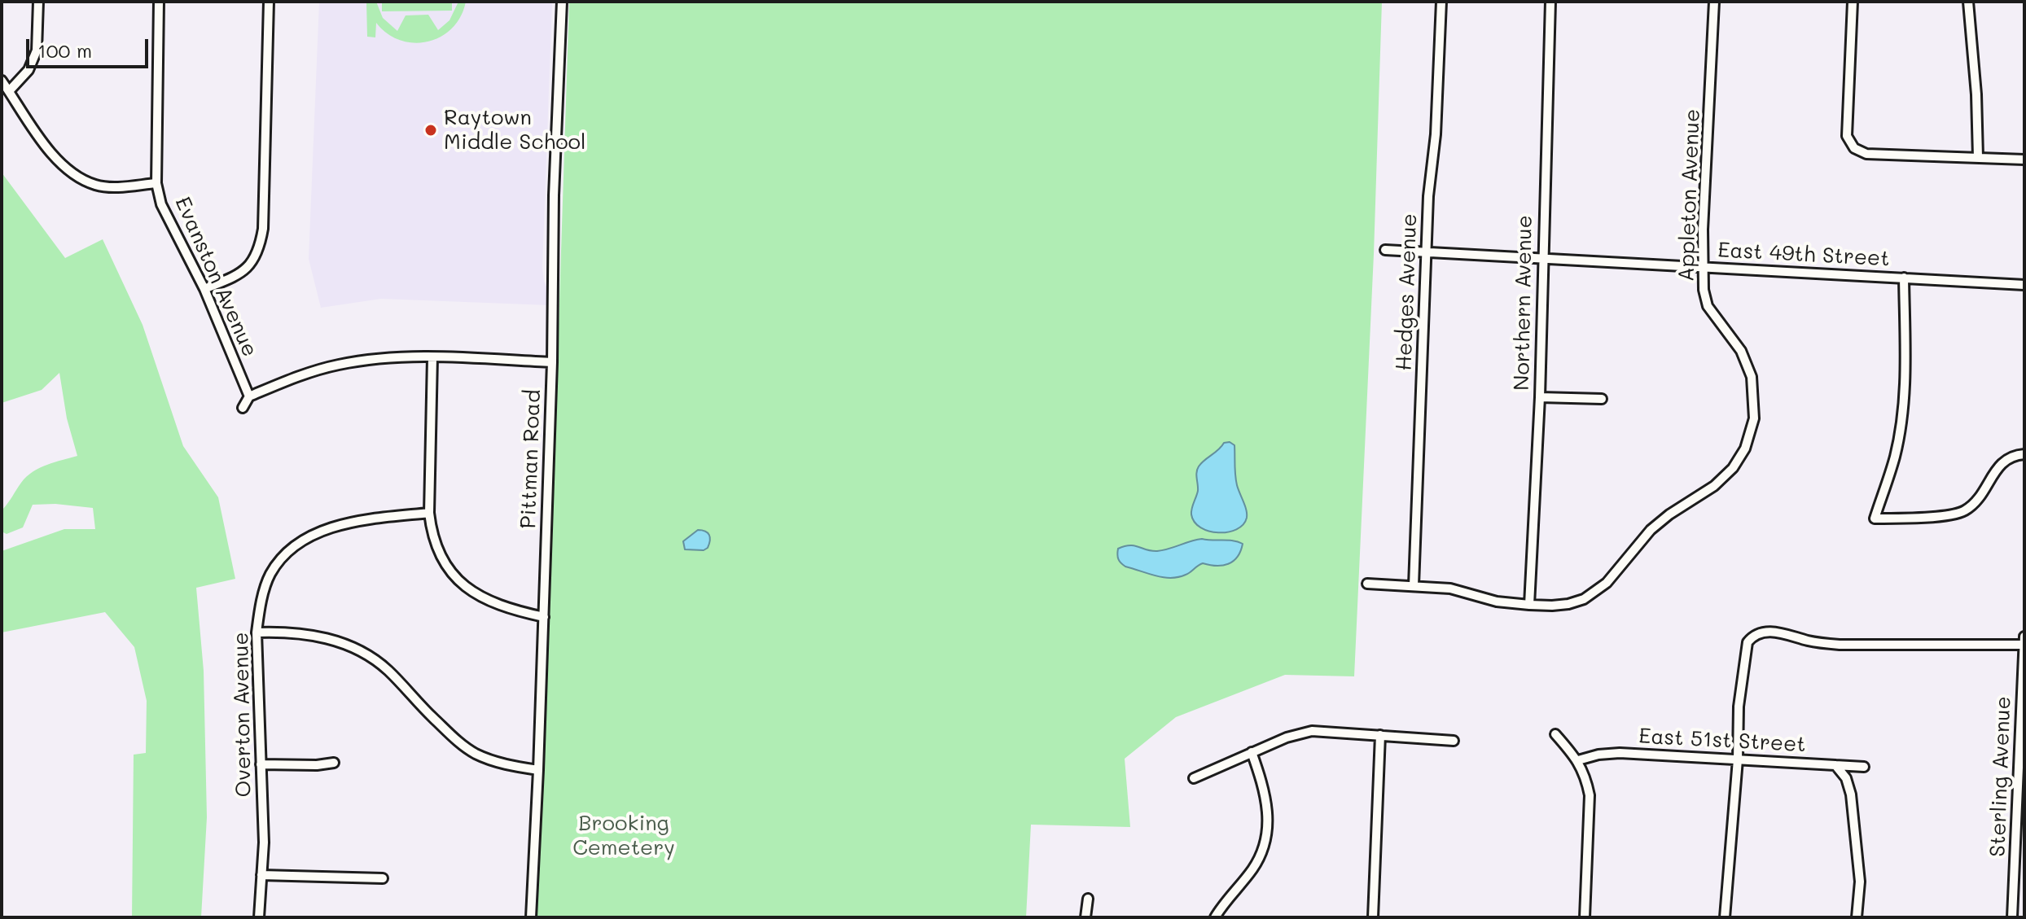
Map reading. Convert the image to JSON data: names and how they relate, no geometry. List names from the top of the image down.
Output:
{
  "streets": {
    "street": [
      "Appleton Avenue",
      "East 49th Street",
      "Evanston Avenue",
      "Hedges Avenue",
      "Northern Avenue",
      "Pittman Road",
      "Overton Avenue",
      "East 51st Street",
      "Sterling Avenue"
    ]
  },
  "crossings": [
    ["Appleton Avenue", "East 49th Street"],
    ["Appleton Avenue", "Hedges Avenue"],
    ["Appleton Avenue", "Northern Avenue"],
    ["East 49th Street", "Hedges Avenue"],
    ["East 49th Street", "Northern Avenue"]
  ],
  "parks": ["Brooking Cemetery"],
  "places": ["Raytown Middle School"],
  "scale_bar": "100 m"
}
